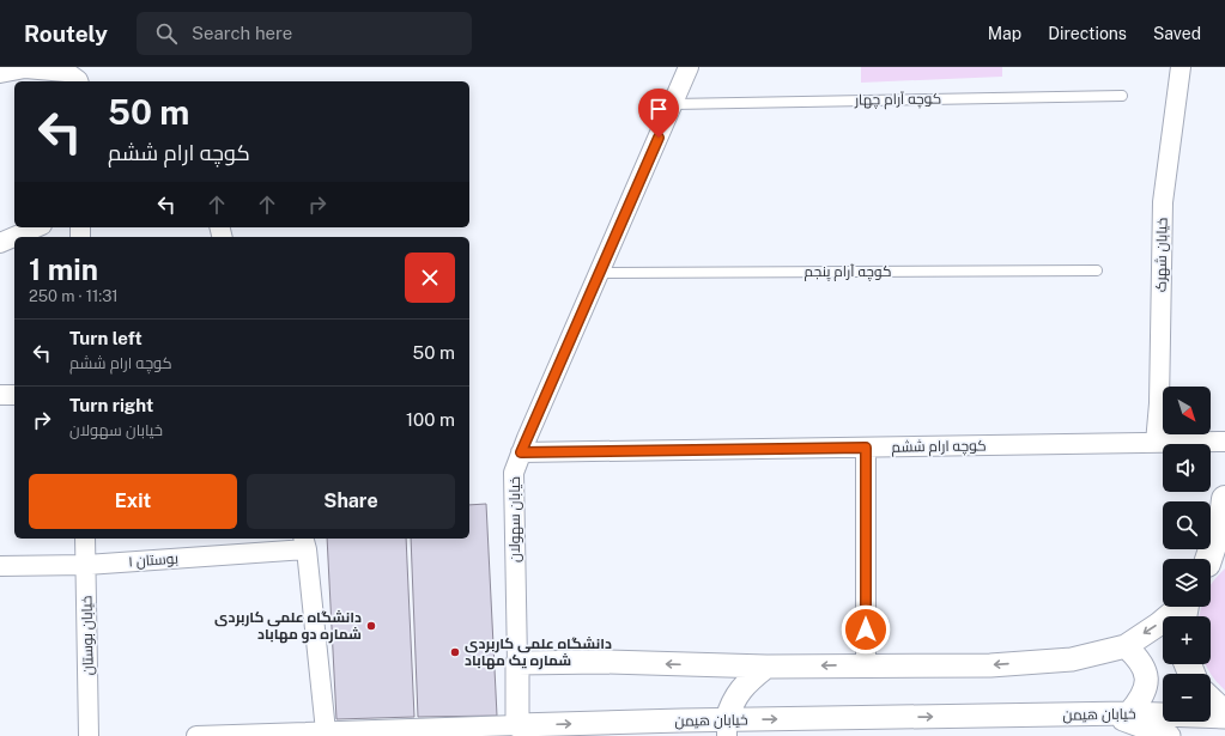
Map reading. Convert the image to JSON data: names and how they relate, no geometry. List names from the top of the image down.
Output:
{
  "streets": {
    "street": [
      "خیابان شهرک",
      "کوچه ارام ششم",
      "خیابان سهولان",
      "بوستان ۱",
      "خیابان بوستان",
      "خیابان هیمن"
    ],
    "lane": ["کوچه آرام چهار", "کوچه آرام پنجم"]
  },
  "crossings": [
    ["کوچه آرام چهار", "خیابان سهولان"],
    ["خیابان شهرک", "کوچه ارام ششم"],
    ["کوچه آرام پنجم", "خیابان سهولان"],
    ["کوچه ارام ششم", "خیابان سهولان"],
    ["بوستان ۱", "خیابان بوستان"]
  ],
  "places": ["دانشگاه علمی کاربردی شماره دو مهاباد", "دانشگاه علمی کاربردی شماره یک مهاباد"],
  "north": "bottom right",
  "page": {
    "header": "Routely",
    "search": "Search here",
    "nav": ["Map", "Directions", "Saved"],
    "turn": ["50 m", "کوچه ارام ششم"],
    "heading": ["1 min", "250 m · 11:31"],
    "list": [
      {
        "name": "Turn left",
        "note": "کوچه ارام ششم",
        "value": "50 m"
      },
      {
        "name": "Turn right",
        "note": "خیابان سهولان",
        "value": "100 m"
      }
    ],
    "map_buttons": ["+", "−"],
    "buttons": ["Exit", "Share"]
  }
}
